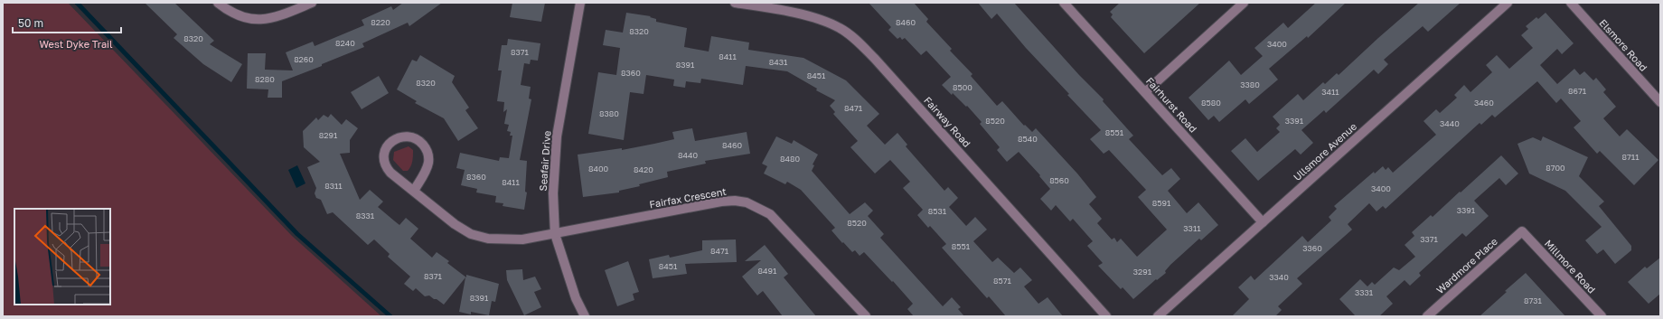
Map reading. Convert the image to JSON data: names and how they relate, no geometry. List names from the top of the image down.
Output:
{
  "streets": {
    "street": [
      "Elsmore Road",
      "Fairhurst Road",
      "Fairway Road",
      "Ullsmore Avenue",
      "Seafair Drive",
      "Fairfax Crescent",
      "Wardmore Place",
      "Millmore Road"
    ]
  },
  "crossings": [
    ["Fairhurst Road", "Ullsmore Avenue"],
    ["Seafair Drive", "Fairfax Crescent"],
    ["Wardmore Place", "Millmore Road"]
  ],
  "parks": ["West Dyke Trail"],
  "house_numbers": [
    "8220",
    "8460",
    "8320",
    "8320",
    "8240",
    "3400",
    "8371",
    "8411",
    "8260",
    "8431",
    "8391",
    "8360",
    "8451",
    "8280",
    "8320",
    "3380",
    "8500",
    "8671",
    "3411",
    "8580",
    "3460",
    "8471",
    "8380",
    "8520",
    "3391",
    "3440",
    "8551",
    "8291",
    "8540",
    "8460",
    "8440",
    "8711",
    "8480",
    "8700",
    "8400",
    "8420",
    "8360",
    "8560",
    "8411",
    "8311",
    "3400",
    "8591",
    "3391",
    "8531",
    "8331",
    "8520",
    "3311",
    "3371",
    "8551",
    "3360",
    "8471",
    "8451",
    "8491",
    "3291",
    "8371",
    "3340",
    "8571",
    "3331",
    "8391",
    "8731"
  ],
  "scale_bar": "50 m"
}
